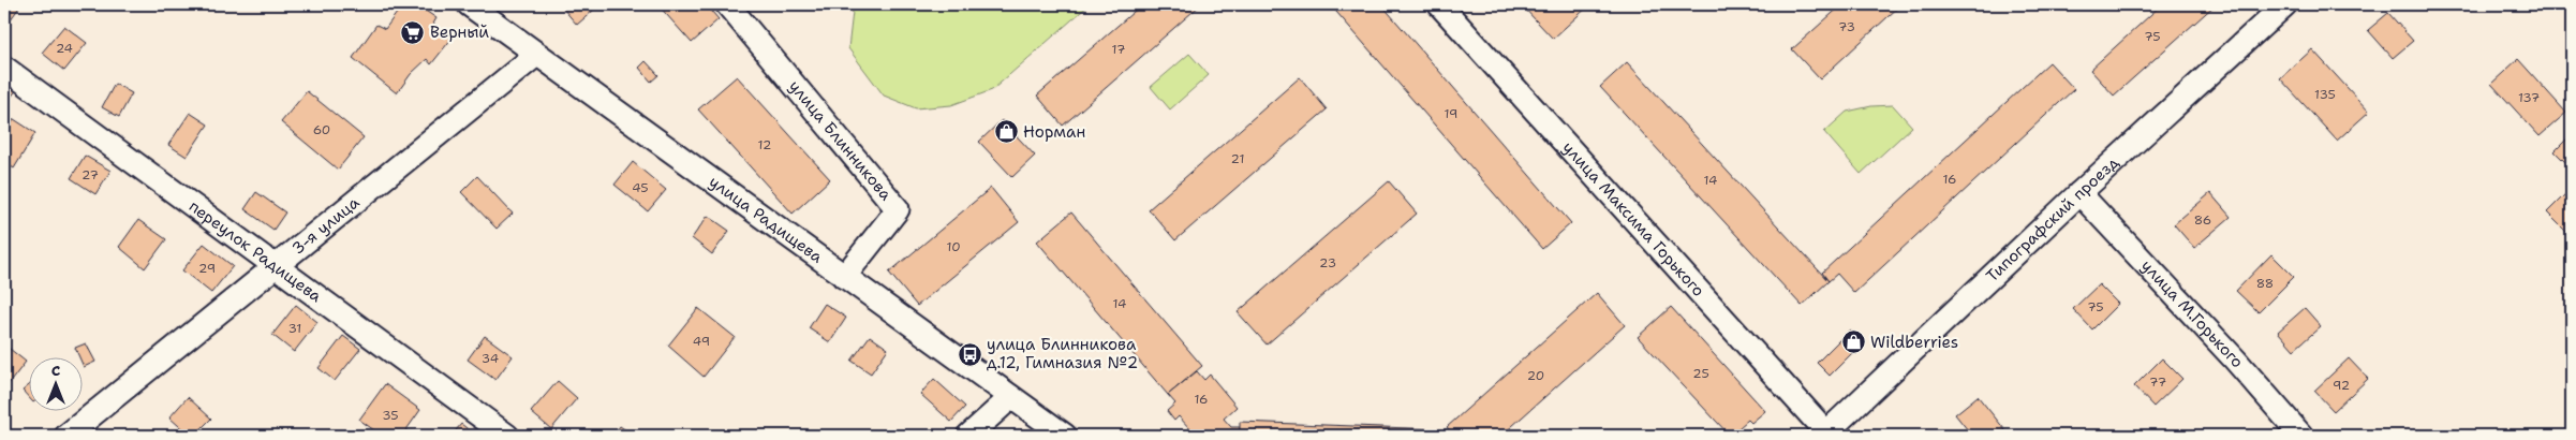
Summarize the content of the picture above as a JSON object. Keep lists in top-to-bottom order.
{
  "streets": {
    "street": [
      "улица Блинникова",
      "улица Максима Горького",
      "Типографский проезд",
      "улица Радищева",
      "3-я улица",
      "переулок Радищева",
      "улица М.Горького"
    ]
  },
  "crossings": [
    ["улица Блинникова", "улица Радищева"],
    ["улица Максима Горького", "Типографский проезд"],
    ["Типографский проезд", "улица М.Горького"],
    ["улица Радищева", "3-я улица"],
    ["3-я улица", "переулок Радищева"]
  ],
  "places": {
    "supermarket": ["Верный"],
    "shop": ["Норман", "Wildberries"],
    "bus stop": ["улица Блинникова д.12, Гимназия №2"]
  },
  "house_numbers": [
    "73",
    "75",
    "24",
    "17",
    "135",
    "137",
    "19",
    "60",
    "12",
    "21",
    "27",
    "16",
    "14",
    "45",
    "86",
    "10",
    "23",
    "29",
    "88",
    "14",
    "75",
    "31",
    "49",
    "34",
    "25",
    "20",
    "77",
    "92",
    "16",
    "35"
  ],
  "north": "top"
}
